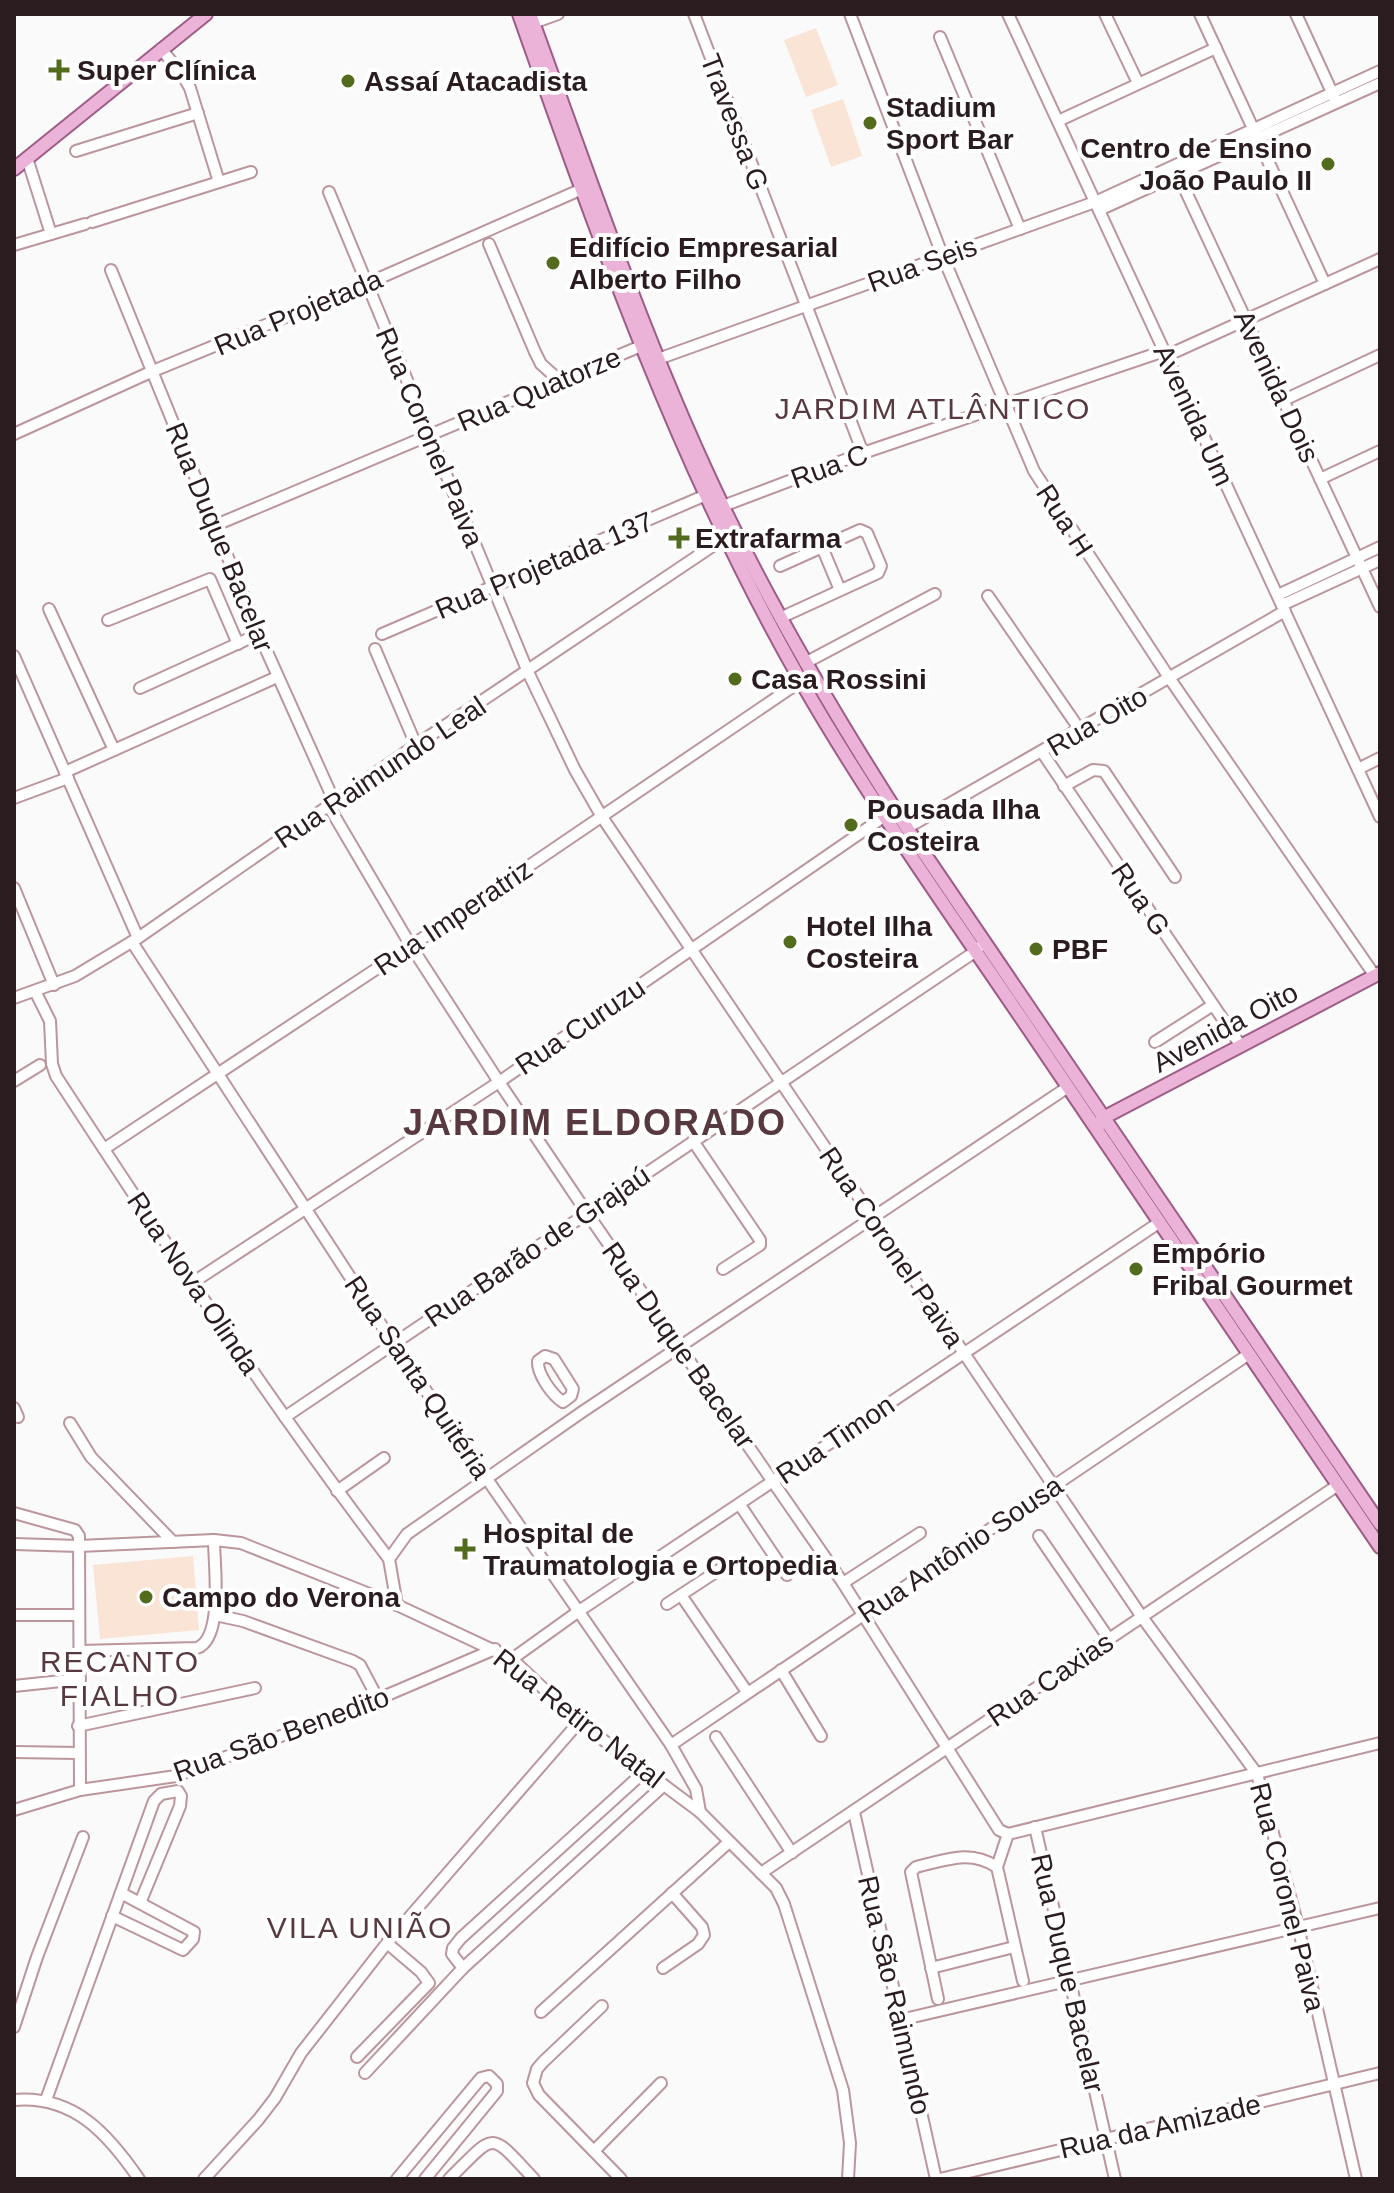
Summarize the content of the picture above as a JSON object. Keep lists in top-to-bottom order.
{
  "streets": {
    "main road": ["Avenida Oito"],
    "street": [
      "Travessa G",
      "Rua Seis",
      "Rua Projetada",
      "Avenida Dois",
      "Rua Quatorze",
      "Avenida Um",
      "Rua Coronel Paiva",
      "Rua C",
      "Rua H",
      "Rua Duque Bacelar",
      "Rua Projetada 137",
      "Rua Oito",
      "Rua Raimundo Leal",
      "Rua G",
      "Rua Imperatriz",
      "Rua Curuzu",
      "Rua Barão de Grajaú",
      "Rua Nova Olinda",
      "Rua Santa Quitéria",
      "Rua Timon",
      "Rua Antônio Sousa",
      "Rua Caxias",
      "Rua Retiro Natal",
      "Rua São Benedito",
      "Rua São Raimundo",
      "Rua da Amizade"
    ]
  },
  "crossings": [
    ["Travessa G", "Rua Seis"],
    ["Travessa G", "Rua C"],
    ["Rua Seis", "Avenida Dois"],
    ["Rua Seis", "Avenida Um"],
    ["Rua Seis", "Rua H"],
    ["Rua Projetada", "Rua Coronel Paiva"],
    ["Rua Projetada", "Rua Duque Bacelar"],
    ["Avenida Dois", "Rua C"],
    ["Avenida Dois", "Rua Oito"],
    ["Rua Quatorze", "Rua Coronel Paiva"],
    ["Rua Quatorze", "Rua Duque Bacelar"],
    ["Avenida Um", "Rua C"],
    ["Avenida Um", "Rua Oito"],
    ["Rua Coronel Paiva", "Rua Projetada 137"],
    ["Rua Coronel Paiva", "Rua Raimundo Leal"],
    ["Rua Coronel Paiva", "Rua Imperatriz"],
    ["Rua Coronel Paiva", "Rua Curuzu"],
    ["Rua Coronel Paiva", "Rua Barão de Grajaú"],
    ["Rua Coronel Paiva", "Rua Timon"],
    ["Rua Coronel Paiva", "Rua Antônio Sousa"],
    ["Rua Coronel Paiva", "Rua Caxias"],
    ["Rua Coronel Paiva", "Rua da Amizade"],
    ["Rua C", "Rua H"],
    ["Rua H", "Rua Oito"],
    ["Rua H", "Avenida Oito"],
    ["Rua Duque Bacelar", "Rua Raimundo Leal"],
    ["Rua Duque Bacelar", "Rua Imperatriz"],
    ["Rua Duque Bacelar", "Rua Curuzu"],
    ["Rua Duque Bacelar", "Rua Barão de Grajaú"],
    ["Rua Duque Bacelar", "Rua Timon"],
    ["Rua Duque Bacelar", "Rua Antônio Sousa"],
    ["Rua Duque Bacelar", "Rua Caxias"],
    ["Rua Duque Bacelar", "Rua da Amizade"],
    ["Rua Oito", "Rua G"],
    ["Rua Raimundo Leal", "Rua Nova Olinda"],
    ["Rua Raimundo Leal", "Rua Santa Quitéria"],
    ["Rua G", "Avenida Oito"],
    ["Rua Imperatriz", "Rua Nova Olinda"],
    ["Rua Imperatriz", "Rua Santa Quitéria"],
    ["Rua Curuzu", "Rua Nova Olinda"],
    ["Rua Curuzu", "Rua Santa Quitéria"],
    ["Rua Barão de Grajaú", "Rua Nova Olinda"],
    ["Rua Barão de Grajaú", "Rua Santa Quitéria"],
    ["Rua Santa Quitéria", "Rua Timon"],
    ["Rua Santa Quitéria", "Rua Antônio Sousa"],
    ["Rua Santa Quitéria", "Rua Retiro Natal"],
    ["Rua Timon", "Rua Retiro Natal"],
    ["Rua Caxias", "Rua Retiro Natal"],
    ["Rua Caxias", "Rua São Raimundo"],
    ["Rua Retiro Natal", "Rua São Benedito"],
    ["Rua São Raimundo", "Rua da Amizade"]
  ],
  "districts": [
    "JARDIM ATLÂNTICO",
    "JARDIM ELDORADO",
    "RECANTO FIALHO",
    "VILA UNIÃO"
  ],
  "places": {
    "health": ["Super Clínica", "Extrafarma", "Hospital de Traumatologia e Ortopedia"],
    "other": [
      "Assaí Atacadista",
      "Stadium Sport Bar",
      "Centro de Ensino João Paulo II",
      "Edifício Empresarial Alberto Filho",
      "Casa Rossini",
      "Pousada Ilha Costeira",
      "Hotel Ilha Costeira",
      "PBF",
      "Empório Fribal Gourmet",
      "Campo do Verona"
    ]
  }
}
